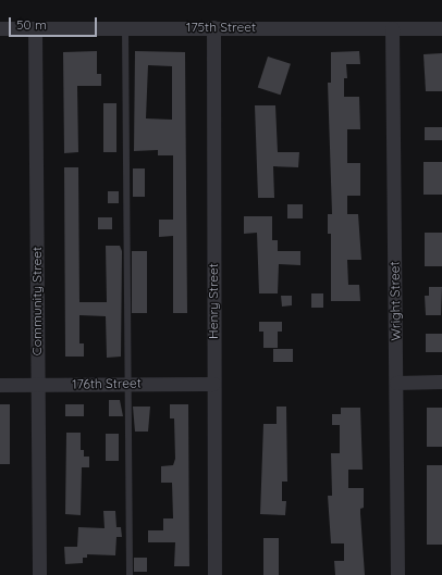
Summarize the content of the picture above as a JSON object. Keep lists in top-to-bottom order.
{
  "streets": {
    "street": [
      "175th Street",
      "Community Street",
      "Henry Street",
      "Wright Street",
      "176th Street"
    ]
  },
  "crossings": [
    ["175th Street", "Community Street"],
    ["175th Street", "Henry Street"],
    ["175th Street", "Wright Street"],
    ["Community Street", "176th Street"],
    ["Henry Street", "176th Street"]
  ],
  "scale_bar": "50 m"
}
